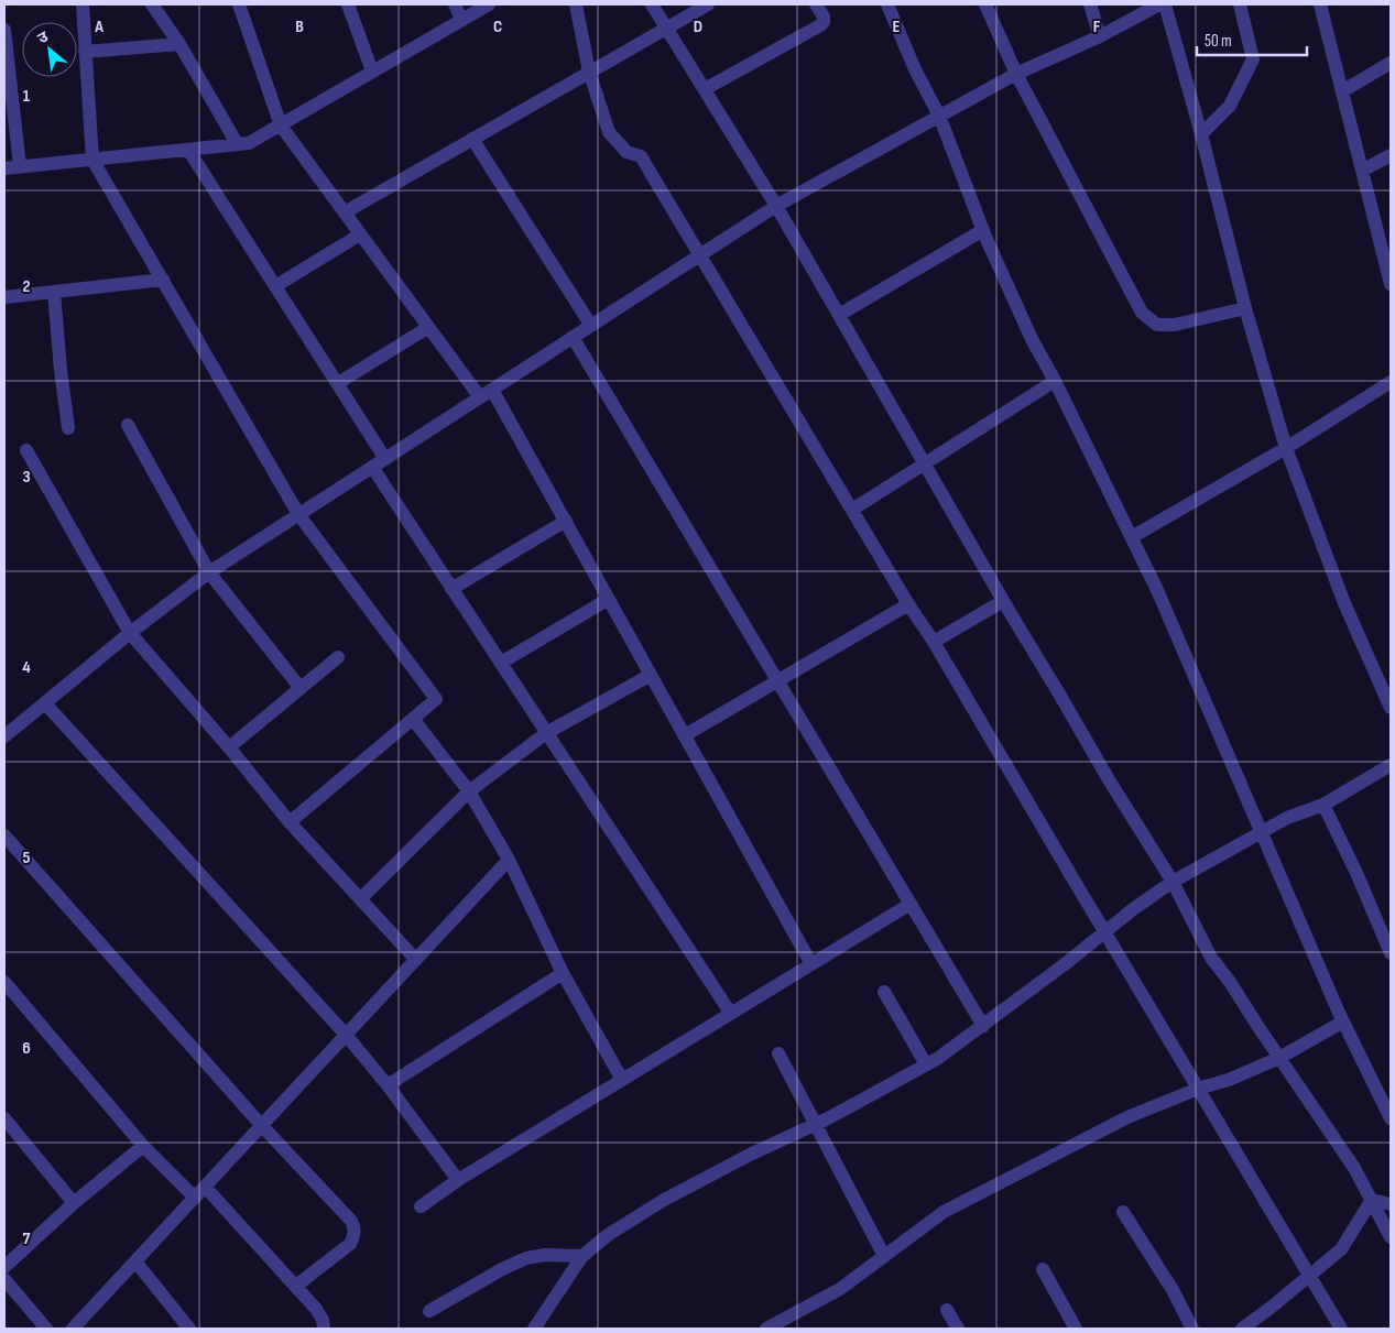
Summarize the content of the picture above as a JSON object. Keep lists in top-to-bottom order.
{
  "scale_bar": "50 m",
  "north": "top left",
  "grid": {
    "columns": [
      "A",
      "B",
      "C",
      "D",
      "E",
      "F"
    ],
    "rows": [
      "1",
      "2",
      "3",
      "4",
      "5",
      "6",
      "7"
    ]
  }
}
